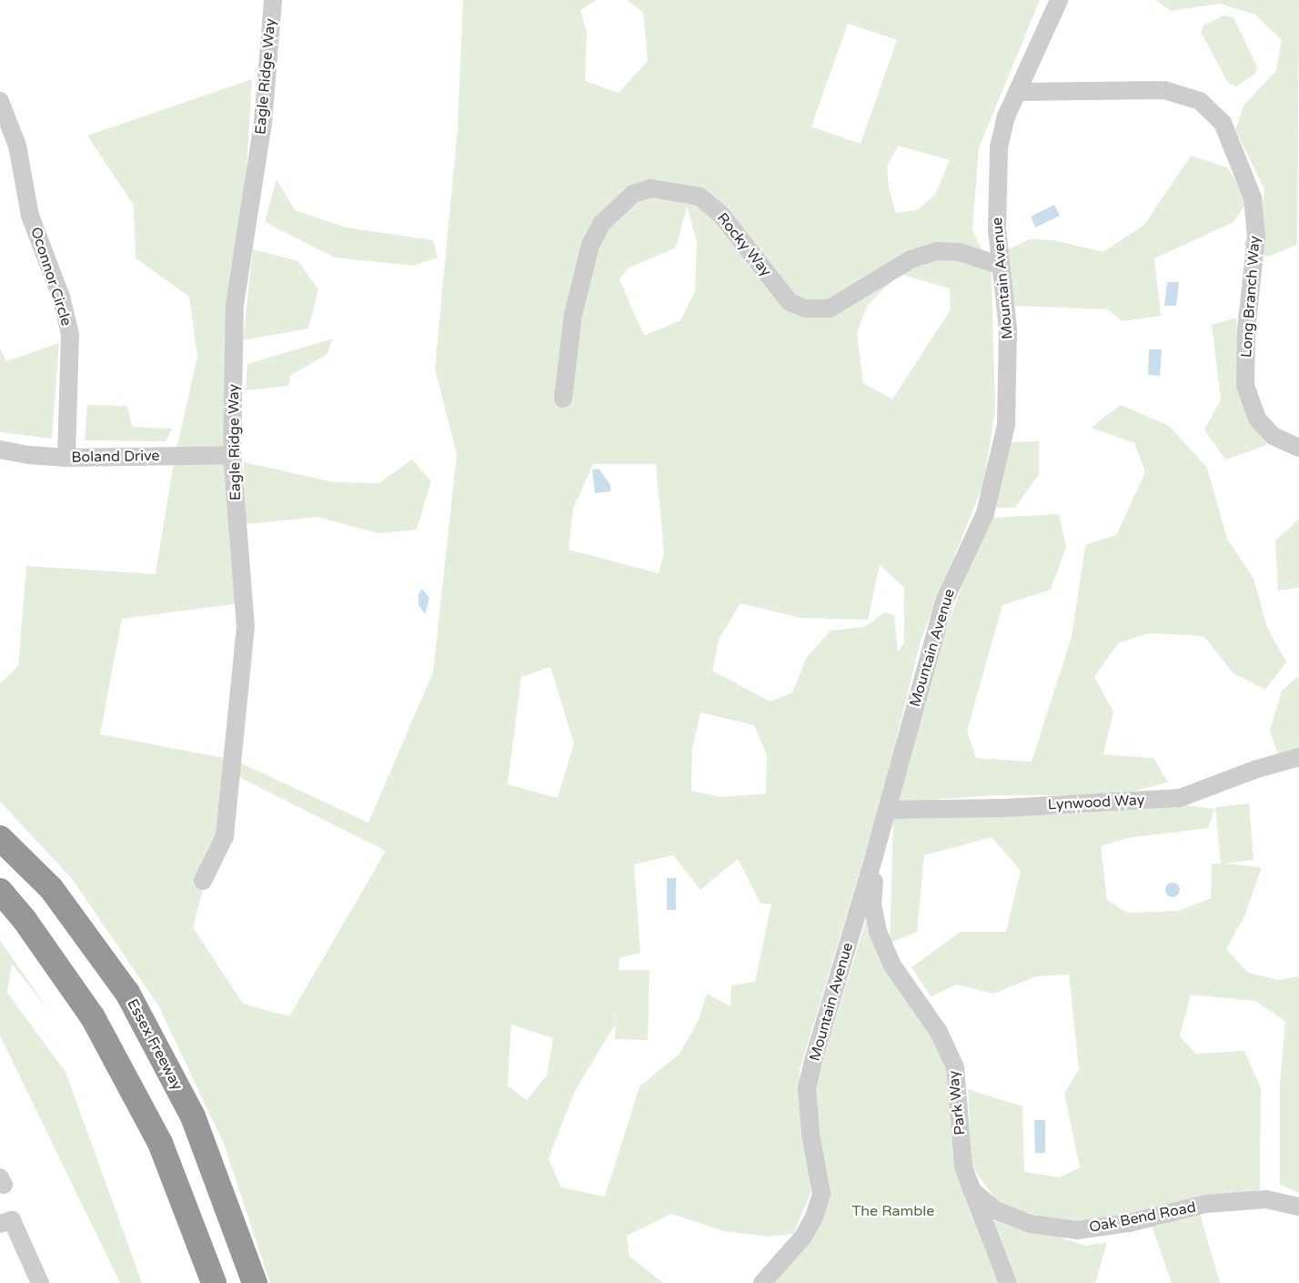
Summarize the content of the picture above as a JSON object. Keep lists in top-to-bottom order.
{
  "streets": {
    "highway": ["Essex Freeway"],
    "street": [
      "Eagle Ridge Way",
      "Rocky Way",
      "Oconnor Circle",
      "Mountain Avenue",
      "Long Branch Way",
      "Boland Drive",
      "Lynwood Way",
      "Park Way",
      "Oak Bend Road"
    ]
  },
  "crossings": [
    ["Eagle Ridge Way", "Boland Drive"],
    ["Rocky Way", "Mountain Avenue"],
    ["Oconnor Circle", "Boland Drive"],
    ["Mountain Avenue", "Long Branch Way"],
    ["Mountain Avenue", "Lynwood Way"],
    ["Mountain Avenue", "Park Way"],
    ["Park Way", "Oak Bend Road"]
  ],
  "parks": ["The Ramble"]
}
